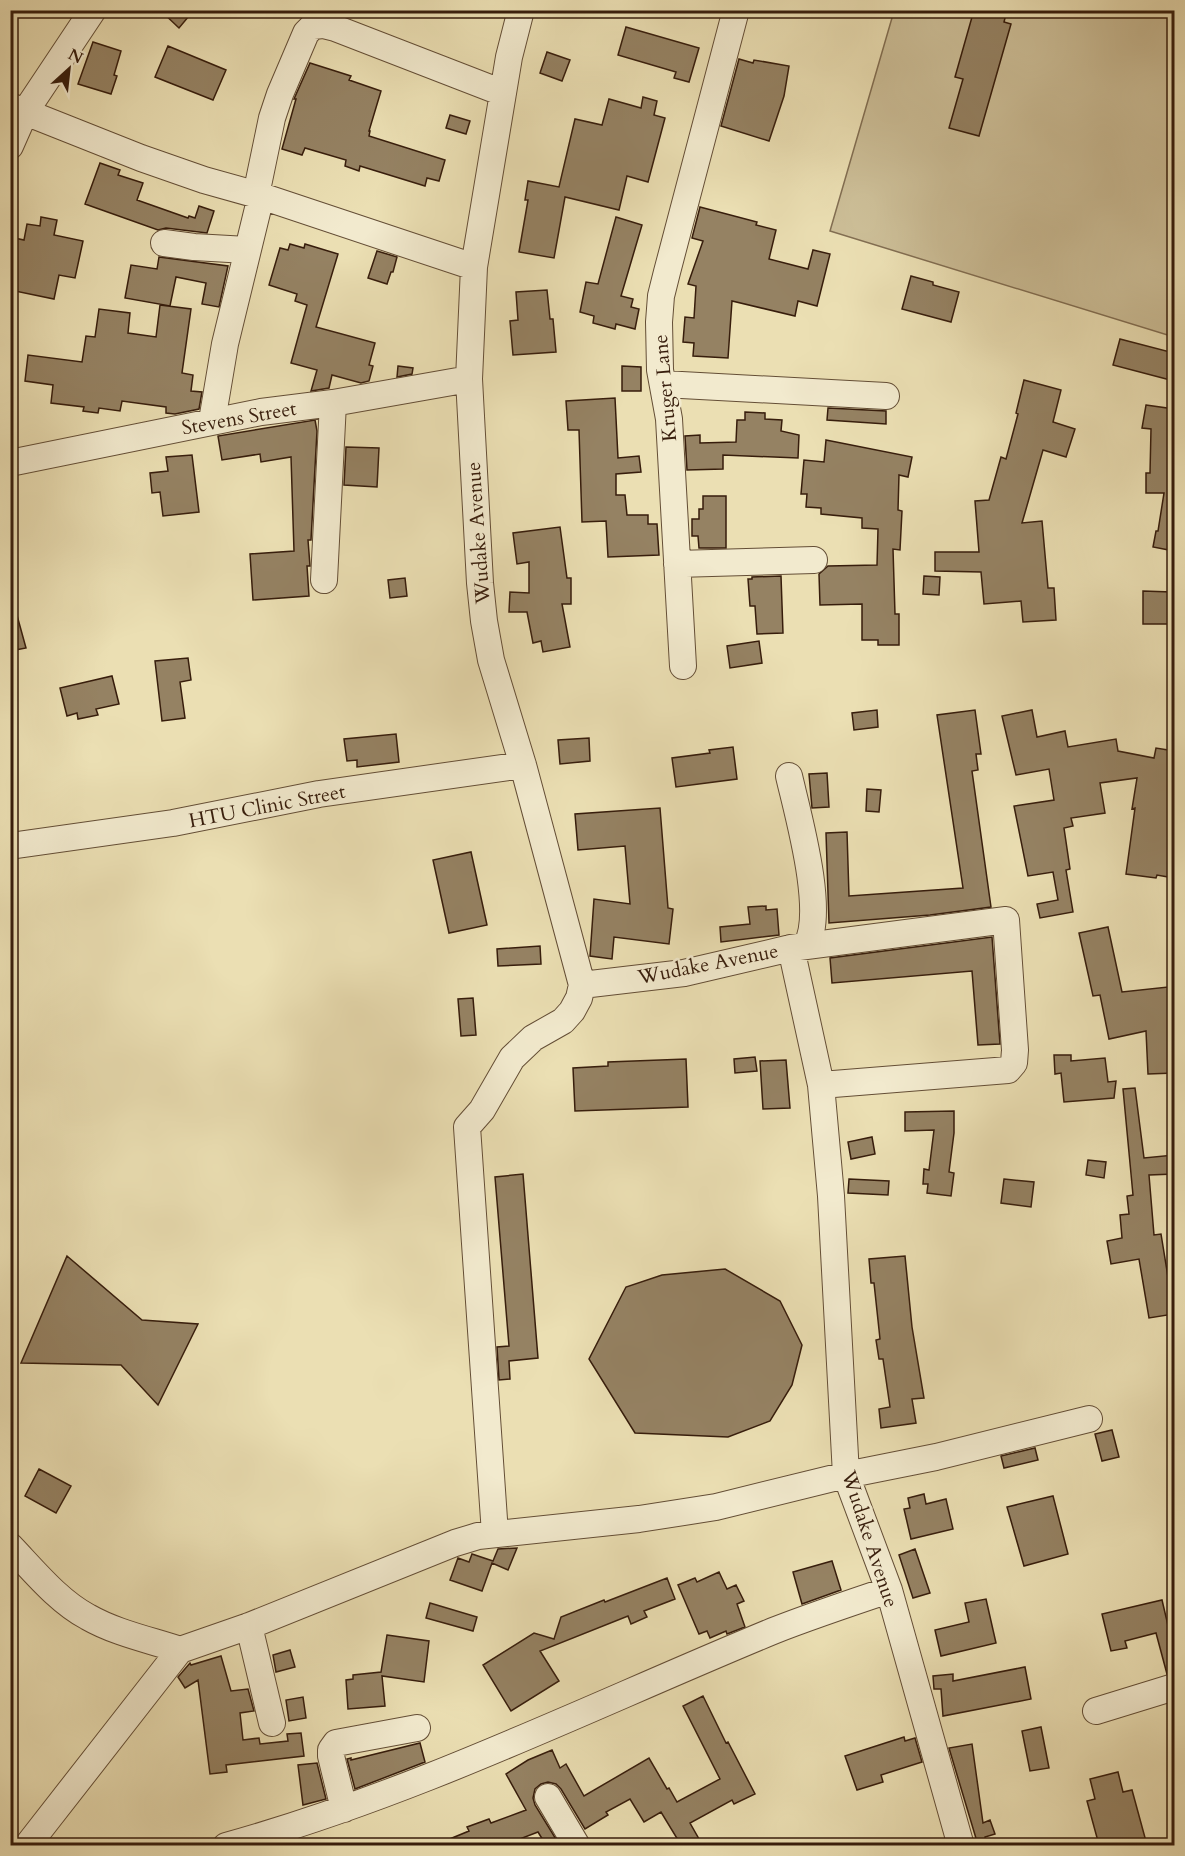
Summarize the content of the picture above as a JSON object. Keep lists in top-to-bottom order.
{
  "streets": {
    "street": [
      "Kruger Lane",
      "Stevens Street",
      "Wudake Avenue",
      "HTU Clinic Street"
    ]
  },
  "crossings": [
    ["Stevens Street", "Wudake Avenue"],
    ["Wudake Avenue", "HTU Clinic Street"]
  ],
  "north": "top right"
}
